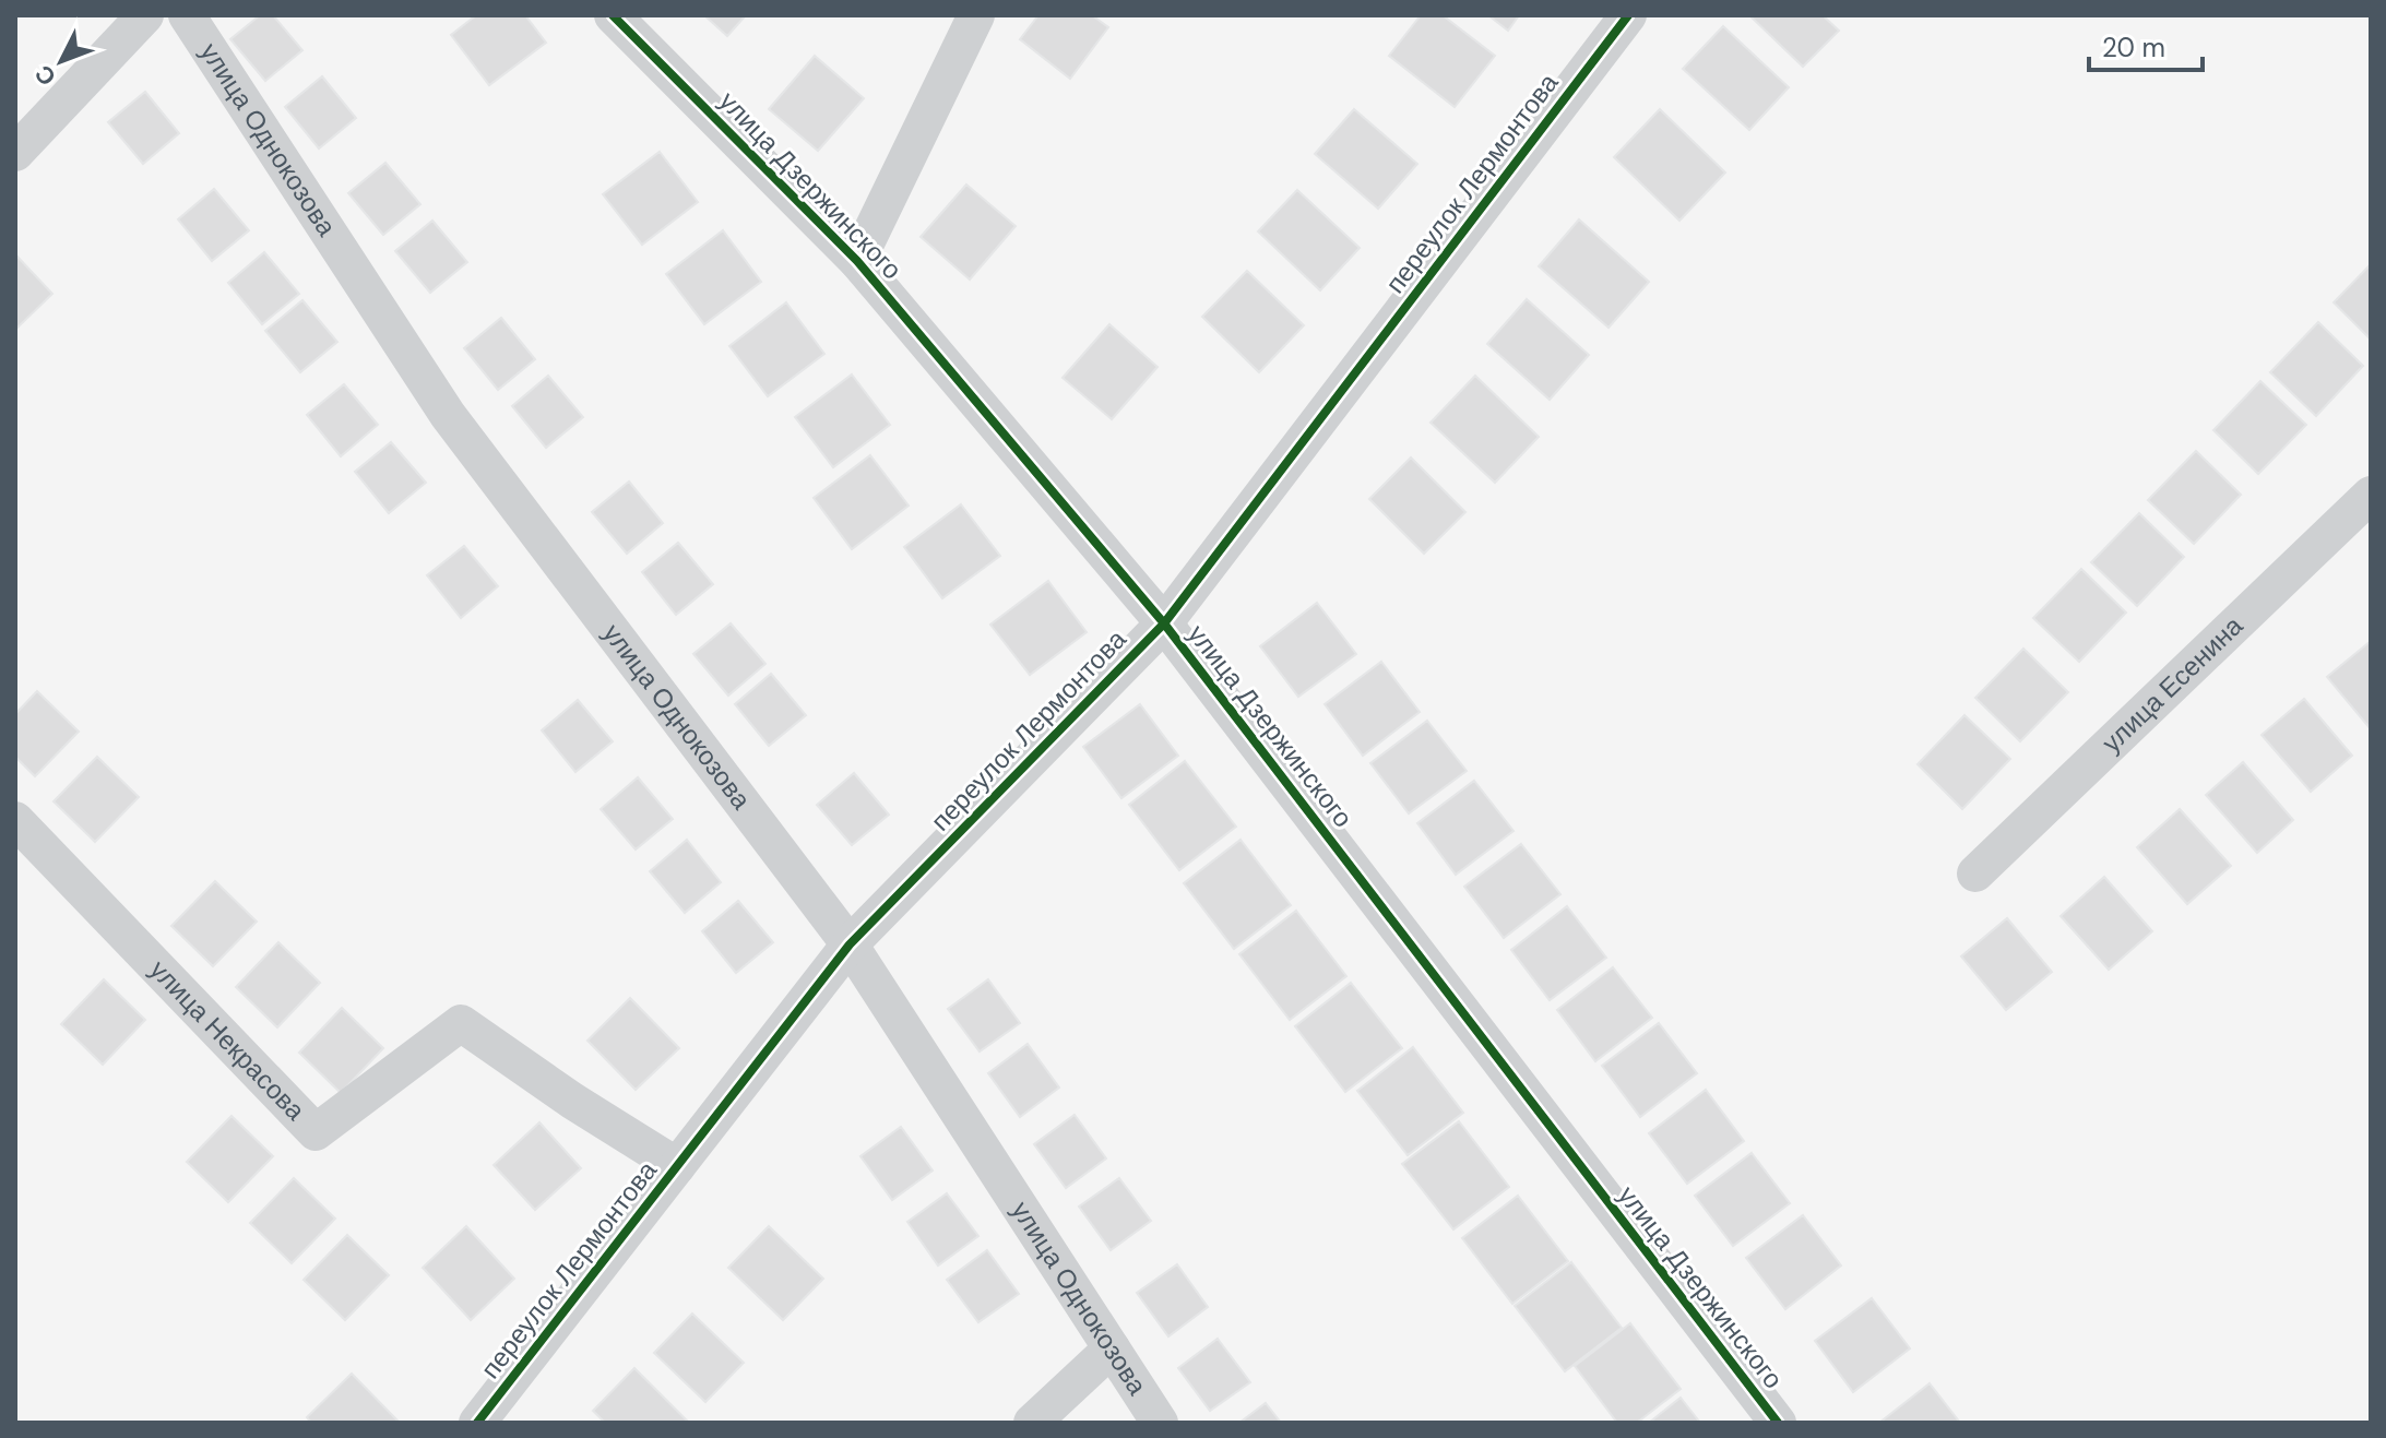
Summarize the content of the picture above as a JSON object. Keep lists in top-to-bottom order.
{
  "streets": {
    "street": [
      "улица Однокозова",
      "переулок Лермонтова",
      "улица Дзержинского",
      "улица Есенина",
      "улица Некрасова"
    ]
  },
  "crossings": [
    ["улица Однокозова", "переулок Лермонтова"],
    ["переулок Лермонтова", "улица Дзержинского"],
    ["переулок Лермонтова", "улица Некрасова"]
  ],
  "scale_bar": "20 m",
  "north": "bottom left"
}
